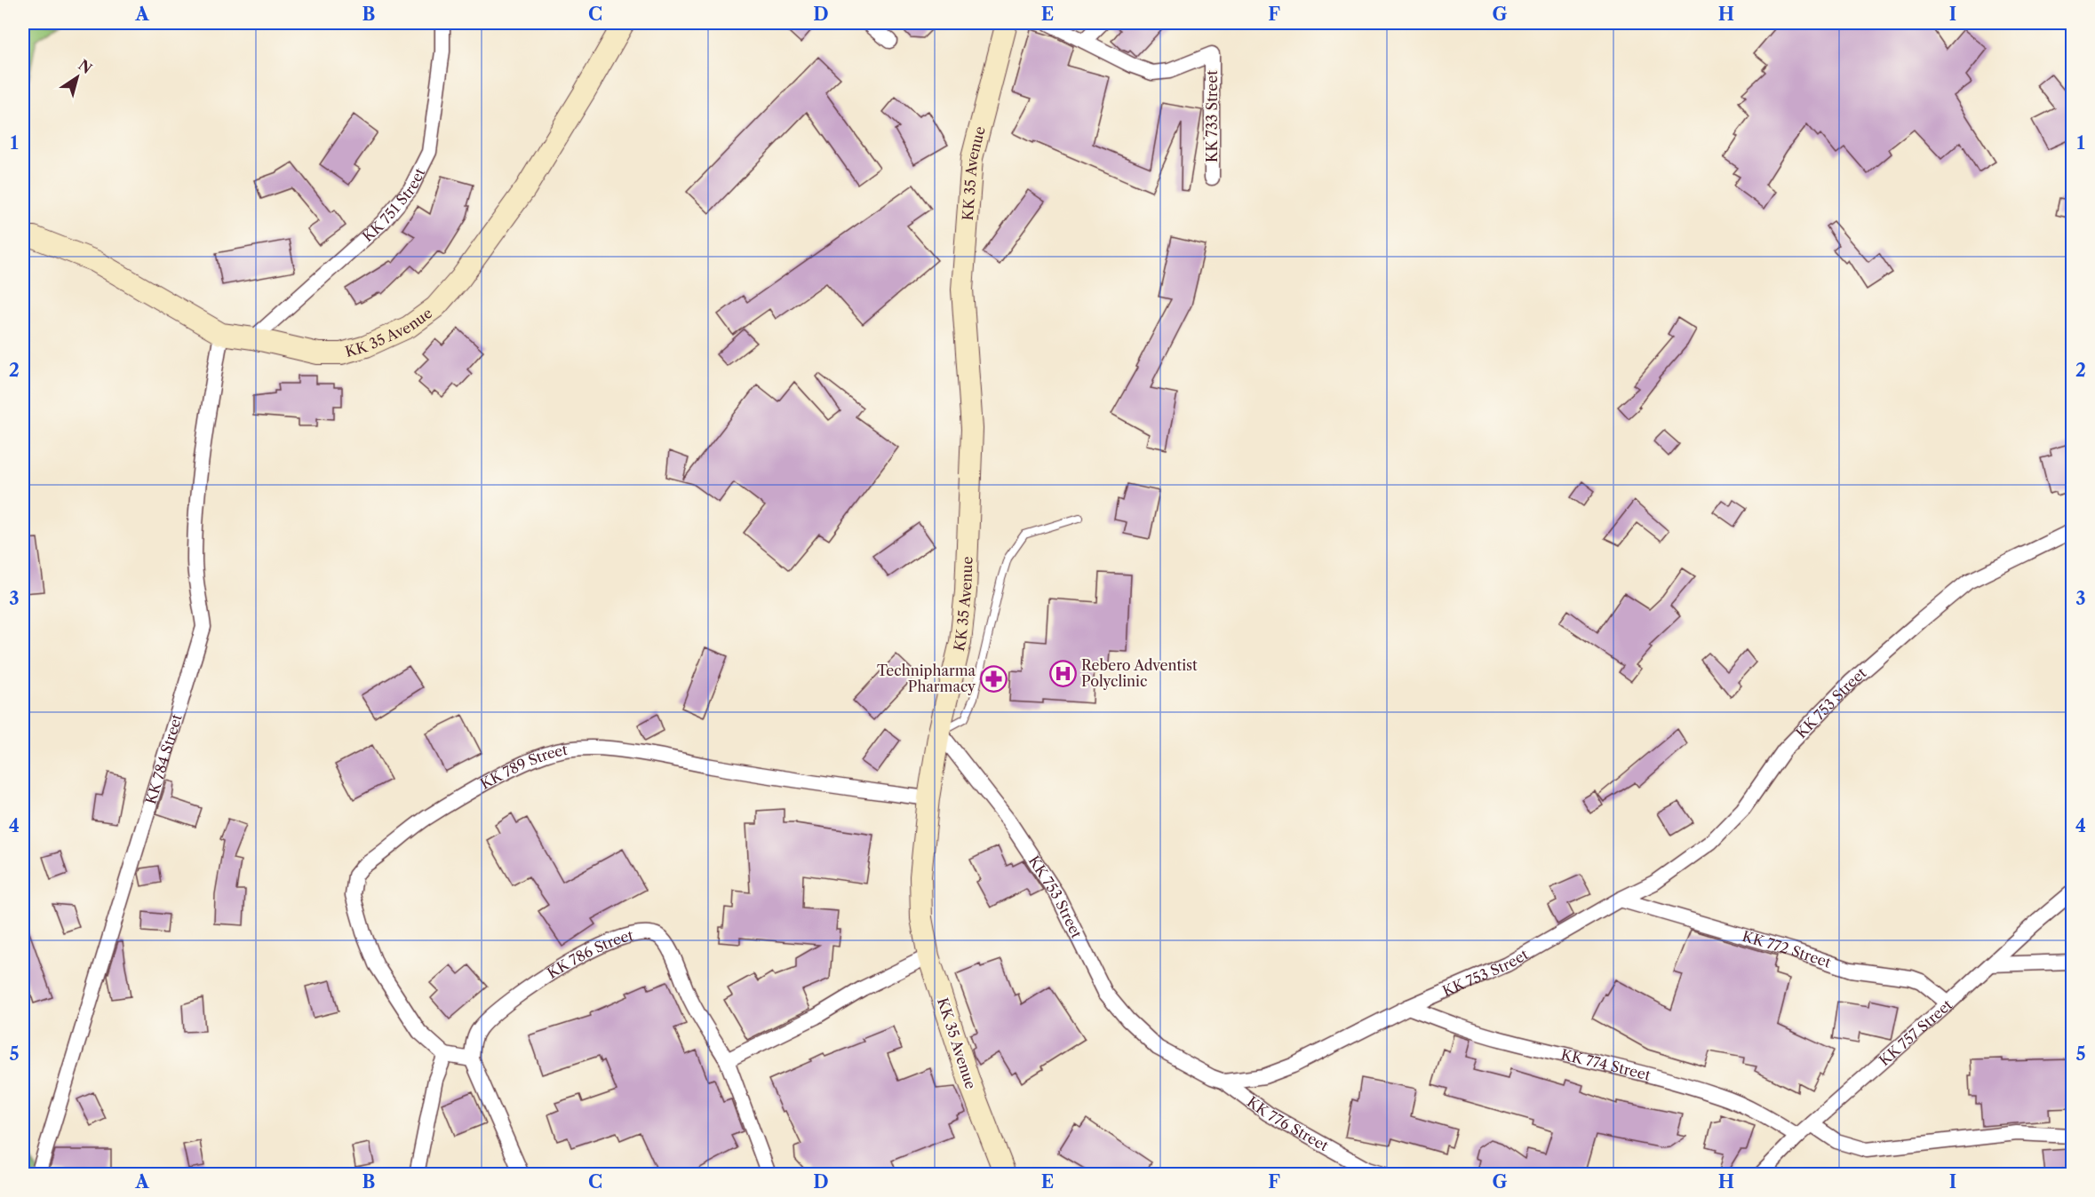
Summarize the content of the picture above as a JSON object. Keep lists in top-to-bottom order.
{
  "streets": {
    "main road": ["KK 35 Avenue"],
    "street": [
      "KK 733 Street",
      "KK 751 Street",
      "KK 753 Street",
      "KK 784 Street",
      "KK 789 Street",
      "KK 772 Street",
      "KK 786 Street",
      "KK 757 Street",
      "KK 774 Street",
      "KK 776 Street"
    ]
  },
  "crossings": [
    ["KK 35 Avenue", "KK 751 Street"],
    ["KK 35 Avenue", "KK 753 Street"],
    ["KK 35 Avenue", "KK 784 Street"],
    ["KK 35 Avenue", "KK 789 Street"],
    ["KK 753 Street", "KK 772 Street"],
    ["KK 753 Street", "KK 774 Street"],
    ["KK 753 Street", "KK 776 Street"],
    ["KK 772 Street", "KK 757 Street"],
    ["KK 757 Street", "KK 774 Street"]
  ],
  "places": {
    "hospital": ["Rebero Adventist Polyclinic"],
    "pharmacy": ["Technipharma Pharmacy"]
  },
  "north": "top right",
  "grid": {
    "columns": [
      "A",
      "B",
      "C",
      "D",
      "E",
      "F",
      "G",
      "H",
      "I"
    ],
    "rows": [
      "1",
      "2",
      "3",
      "4",
      "5"
    ]
  }
}
